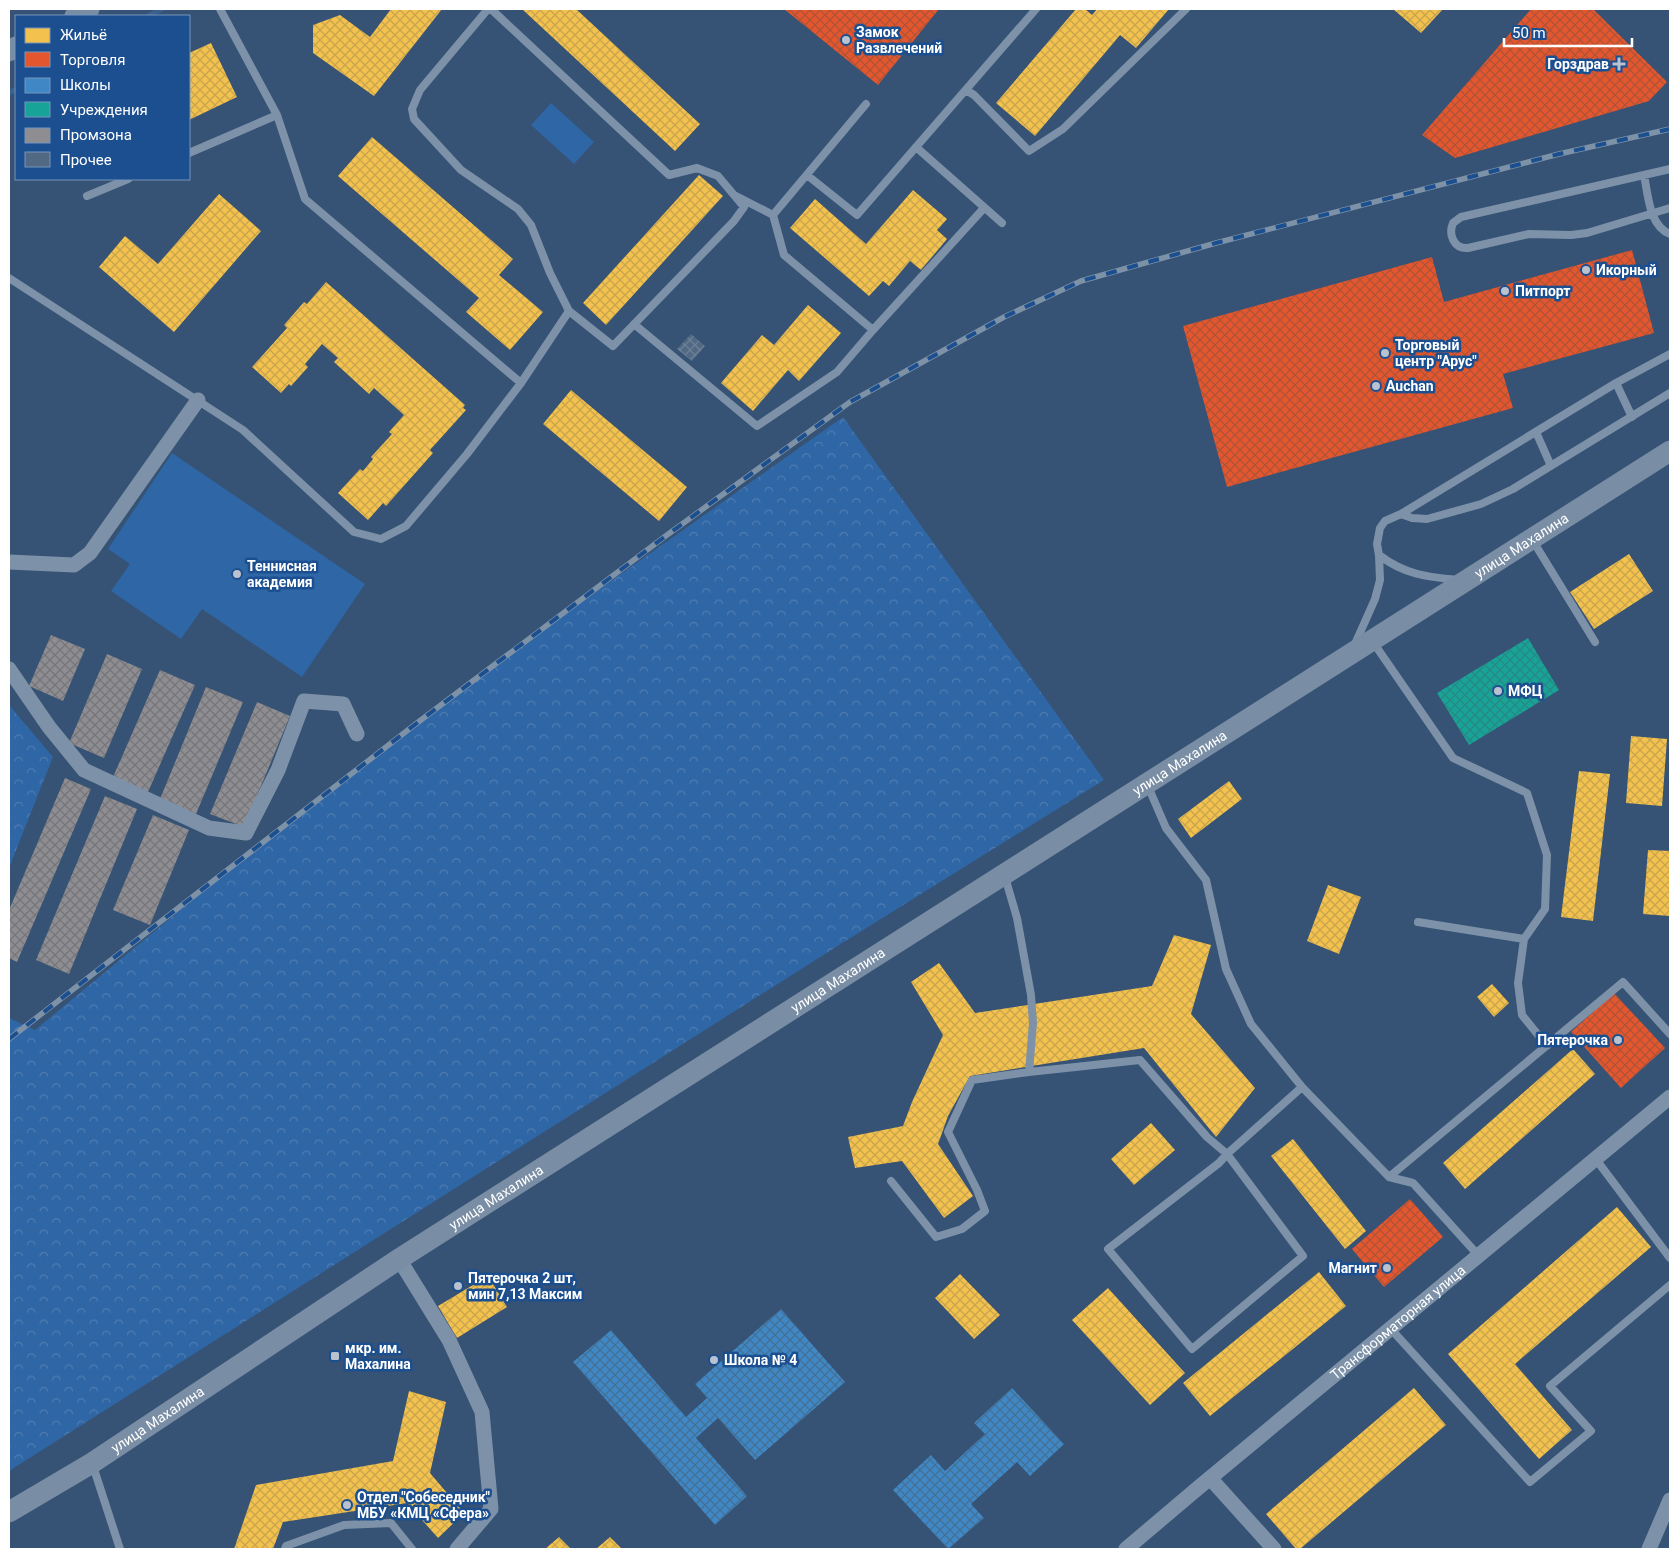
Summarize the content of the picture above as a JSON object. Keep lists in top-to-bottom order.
{
  "streets": {
    "street": ["улица Махалина", "Трансформаторная улица"]
  },
  "places": {
    "other": [
      "Замок Развлечений",
      "Икорный",
      "Питпорт",
      "Торговый центр \"Арус\"",
      "Auchan",
      "Теннисная академия",
      "МФЦ",
      "Пятерочка",
      "Магнит",
      "Пятерочка 2 шт, мин 7,13 Максим",
      "Школа № 4",
      "Отдел \"Собеседник\" МБУ «КМЦ «Сфера»"
    ],
    "health": ["Горздрав"],
    "transit": ["мкр. им. Махалина"]
  },
  "legend": [
    "Жильё",
    "Торговля",
    "Школы",
    "Учреждения",
    "Промзона",
    "Прочее"
  ],
  "scale_bar": "50 m"
}
